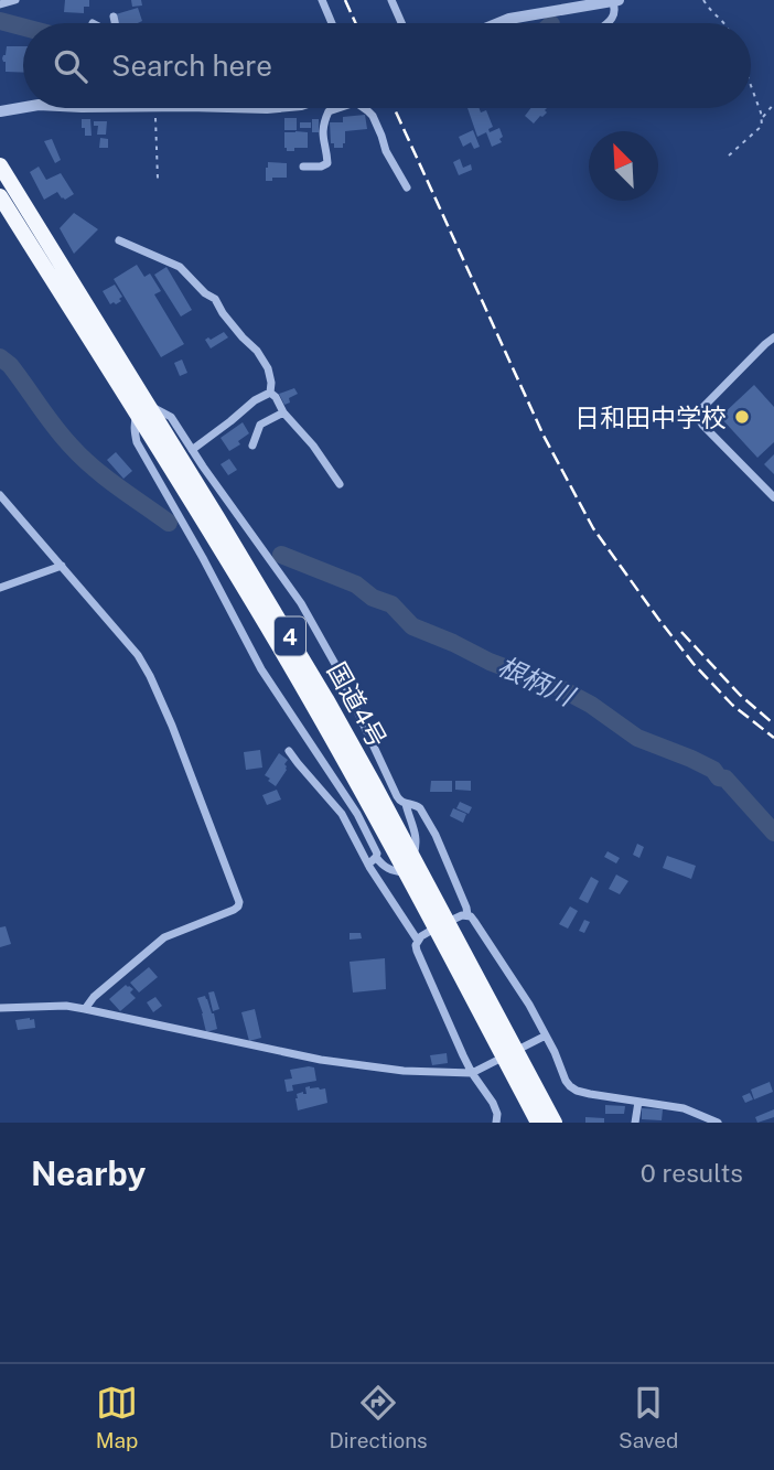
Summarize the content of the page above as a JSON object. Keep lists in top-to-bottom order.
{
  "streets": {
    "highway": ["4", "国道4号"]
  },
  "water": ["根柄川"],
  "places": ["日和田中学校"],
  "north": "top left",
  "page": {
    "search": "Search here",
    "heading": ["Nearby", "0 results"],
    "nav": ["Map", "Directions", "Saved"]
  }
}
